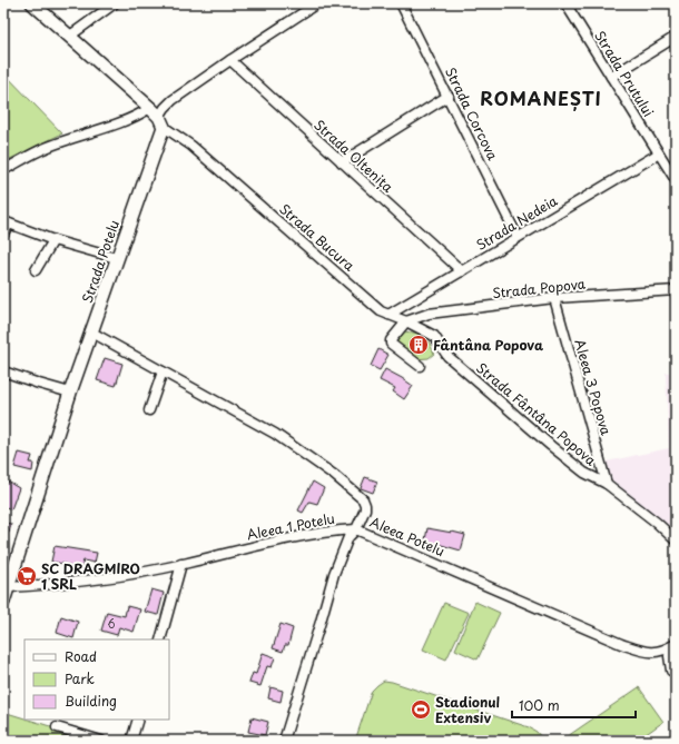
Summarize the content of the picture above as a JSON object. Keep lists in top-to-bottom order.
{
  "streets": {
    "main road": ["Strada Bucura", "Strada Potelu"],
    "street": [
      "Strada Prutului",
      "Strada Corcova",
      "Strada Oltenița",
      "Strada Nedeia",
      "Strada Popova",
      "Aleea 3 Popova",
      "Strada Fântâna Popova",
      "Aleea 1 Potelu",
      "Aleea Potelu"
    ]
  },
  "crossings": [
    ["Strada Prutului", "Strada Nedeia"],
    ["Strada Corcova", "Strada Nedeia"],
    ["Strada Oltenița", "Strada Nedeia"],
    ["Strada Oltenița", "Strada Potelu"],
    ["Strada Nedeia", "Strada Bucura"],
    ["Strada Bucura", "Strada Potelu"],
    ["Strada Bucura", "Strada Popova"],
    ["Strada Bucura", "Strada Fântâna Popova"],
    ["Strada Potelu", "Aleea 1 Potelu"],
    ["Strada Potelu", "Aleea Potelu"],
    ["Strada Popova", "Aleea 3 Popova"],
    ["Strada Popova", "Strada Fântâna Popova"],
    ["Aleea 3 Popova", "Strada Fântâna Popova"],
    ["Aleea 1 Potelu", "Aleea Potelu"]
  ],
  "districts": ["ROMANEȘTI"],
  "places": {
    "building": ["Fântâna Popova"],
    "supermarket": ["SC DRAGMIRO 1 SRL"],
    "sports": ["Stadionul Extensiv"]
  },
  "house_numbers": ["6"],
  "legend": ["Road", "Park", "Building"],
  "scale_bar": "100 m"
}
